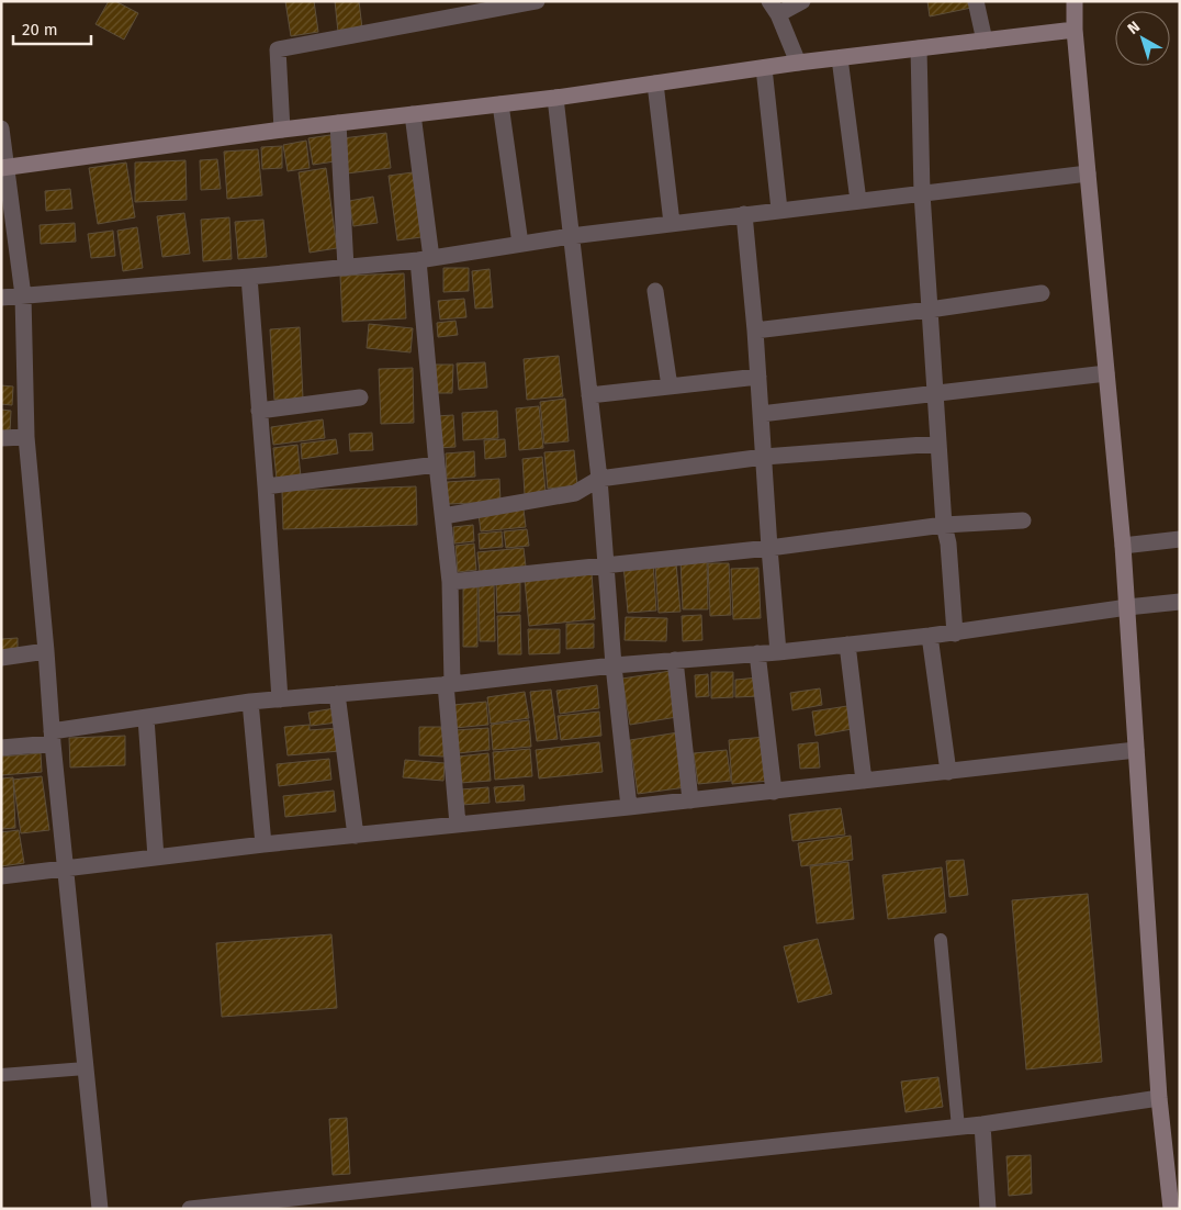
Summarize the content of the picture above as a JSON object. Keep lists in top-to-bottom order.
{
  "scale_bar": "20 m",
  "north": "top left"
}
